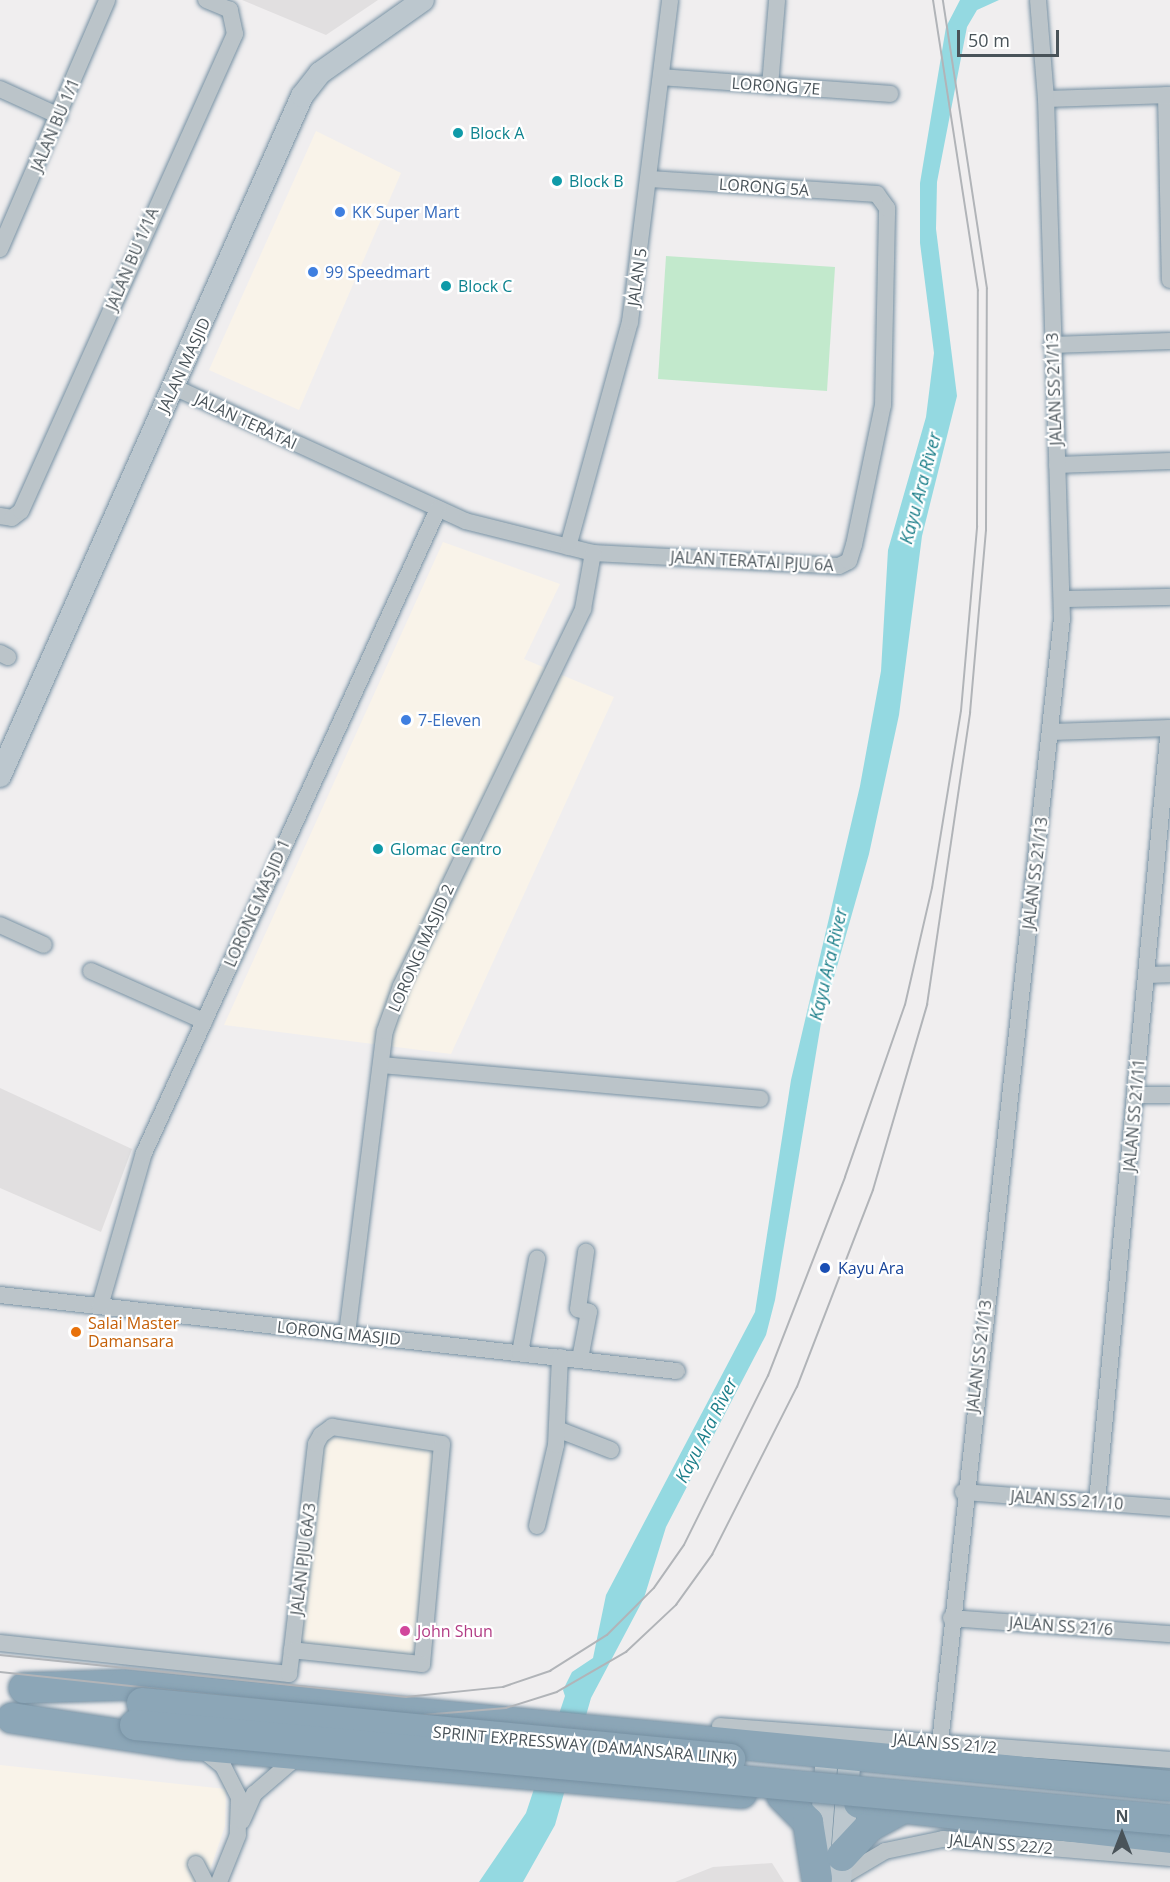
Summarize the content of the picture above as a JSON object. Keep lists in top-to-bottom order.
{
  "streets": {
    "highway": ["SPRINT EXPRESSWAY (DAMANSARA LINK)"],
    "street": [
      "LORONG 7E",
      "JALAN BU 1/1",
      "LORONG 5A",
      "JALAN BU 1/1A",
      "JALAN 5",
      "JALAN MASJID",
      "JALAN SS 21/13",
      "JALAN TERATAI",
      "JALAN TERATAI PJU 6A",
      "LORONG MASJID 1",
      "LORONG MASJID 2",
      "JALAN SS 21/11",
      "LORONG MASJID",
      "JALAN SS 21/10",
      "JALAN PJU 6A/3",
      "JALAN SS 21/6",
      "JALAN SS 21/2",
      "JALAN SS 22/2"
    ]
  },
  "crossings": [
    ["LORONG 7E", "JALAN 5"],
    ["LORONG 5A", "JALAN 5"],
    ["LORONG 5A", "JALAN TERATAI PJU 6A"],
    ["JALAN 5", "JALAN TERATAI PJU 6A"],
    ["JALAN MASJID", "JALAN TERATAI"],
    ["JALAN SS 21/13", "JALAN SS 21/10"],
    ["JALAN SS 21/13", "JALAN SS 21/6"],
    ["JALAN SS 21/13", "JALAN SS 21/2"],
    ["JALAN TERATAI", "JALAN TERATAI PJU 6A"],
    ["JALAN TERATAI", "LORONG MASJID 1"],
    ["JALAN TERATAI PJU 6A", "LORONG MASJID 1"],
    ["JALAN TERATAI PJU 6A", "LORONG MASJID 2"],
    ["LORONG MASJID 1", "LORONG MASJID"],
    ["LORONG MASJID 2", "LORONG MASJID"],
    ["JALAN SS 21/11", "JALAN SS 21/10"]
  ],
  "water": ["Kayu Ara River"],
  "places": [
    "Block A",
    "Block B",
    "KK Super Mart",
    "99 Speedmart",
    "Block C",
    "7-Eleven",
    "Glomac Centro",
    "Kayu Ara",
    "Salai Master Damansara",
    "John Shun"
  ],
  "scale_bar": "50 m",
  "north": "top"
}
